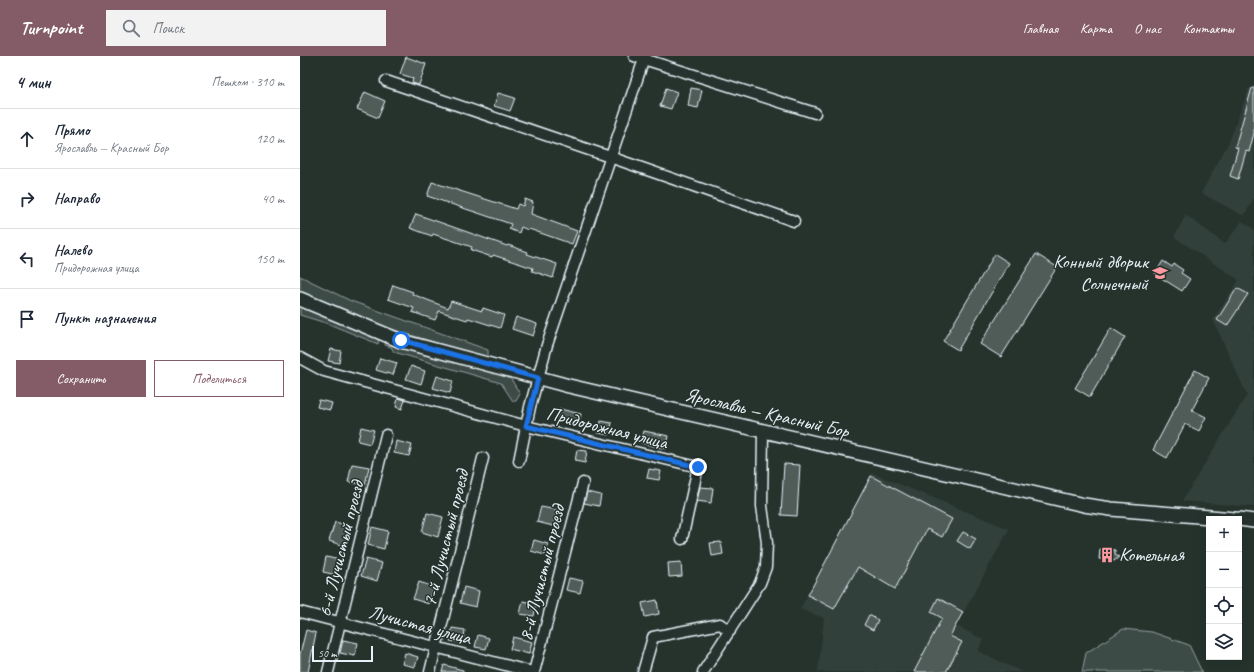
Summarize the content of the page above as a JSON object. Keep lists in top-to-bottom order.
{
  "streets": {
    "street": [
      "Ярославль — Красный Бор",
      "Придорожная улица",
      "7-й Лучистый проезд",
      "6-й Лучистый проезд",
      "8-й Лучистый проезд",
      "Лучистая улица"
    ]
  },
  "crossings": [
    ["7-й Лучистый проезд", "Лучистая улица"],
    ["6-й Лучистый проезд", "Лучистая улица"],
    ["8-й Лучистый проезд", "Лучистая улица"]
  ],
  "places": {
    "school or university": ["Конный дворик Солнечный"],
    "building": ["Котельная"]
  },
  "scale_bar": "50 m",
  "page": {
    "header": "Turnpoint",
    "search": "Поиск",
    "nav": [
      "Главная",
      "Карта",
      "О нас",
      "Контакты"
    ],
    "heading": ["4 мин", "Пешком · 310 m"],
    "list": [
      ["Прямо", "Ярославль — Красный Бор", "120 m"],
      ["Направо", "40 m"],
      ["Налево", "Придорожная улица", "150 m"],
      "Пункт назначения"
    ],
    "buttons": ["Сохранить", "Поделиться"],
    "map_buttons": ["+", "−"],
    "scale": "50 m"
  }
}
